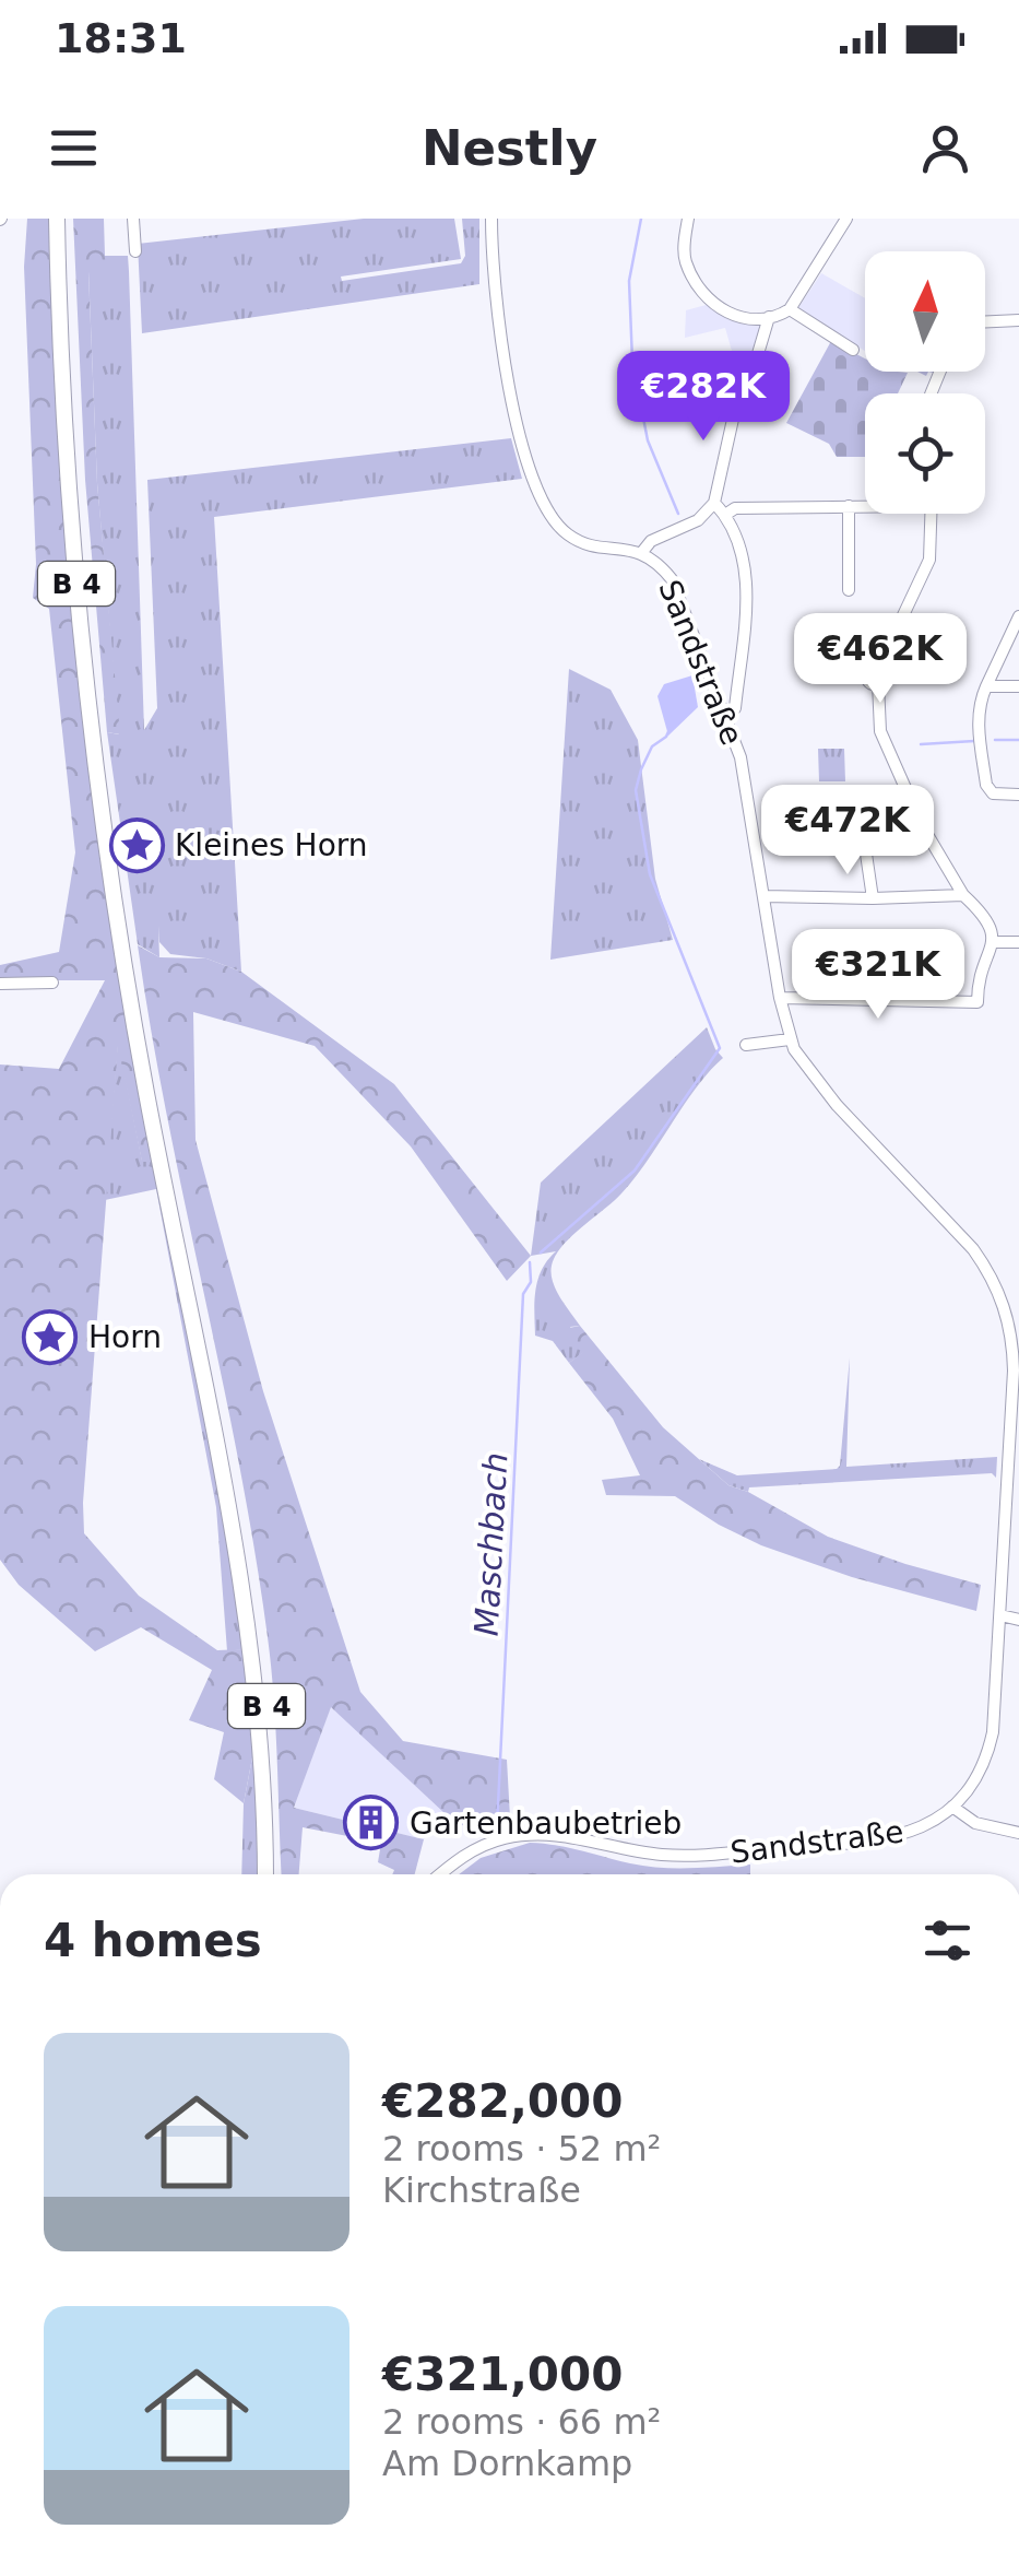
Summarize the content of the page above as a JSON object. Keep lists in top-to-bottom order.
{
  "streets": {
    "highway": ["B 4"],
    "street": ["Sandstraße"]
  },
  "water": ["Maschbach"],
  "places": {
    "place": ["Kleines Horn", "Horn"],
    "building": ["Gartenbaubetrieb"]
  },
  "north": "top",
  "page": {
    "status": "18:31",
    "header": "Nestly",
    "price": [
      "€282K",
      "€462K",
      "€472K",
      "€321K"
    ],
    "heading": "4 homes",
    "list": [
      {
        "name": "€282,000",
        "note": "2 rooms · 52 m² · Kirchstraße"
      },
      {
        "name": "€321,000",
        "note": "2 rooms · 66 m² · Am Dornkamp"
      }
    ]
  }
}
